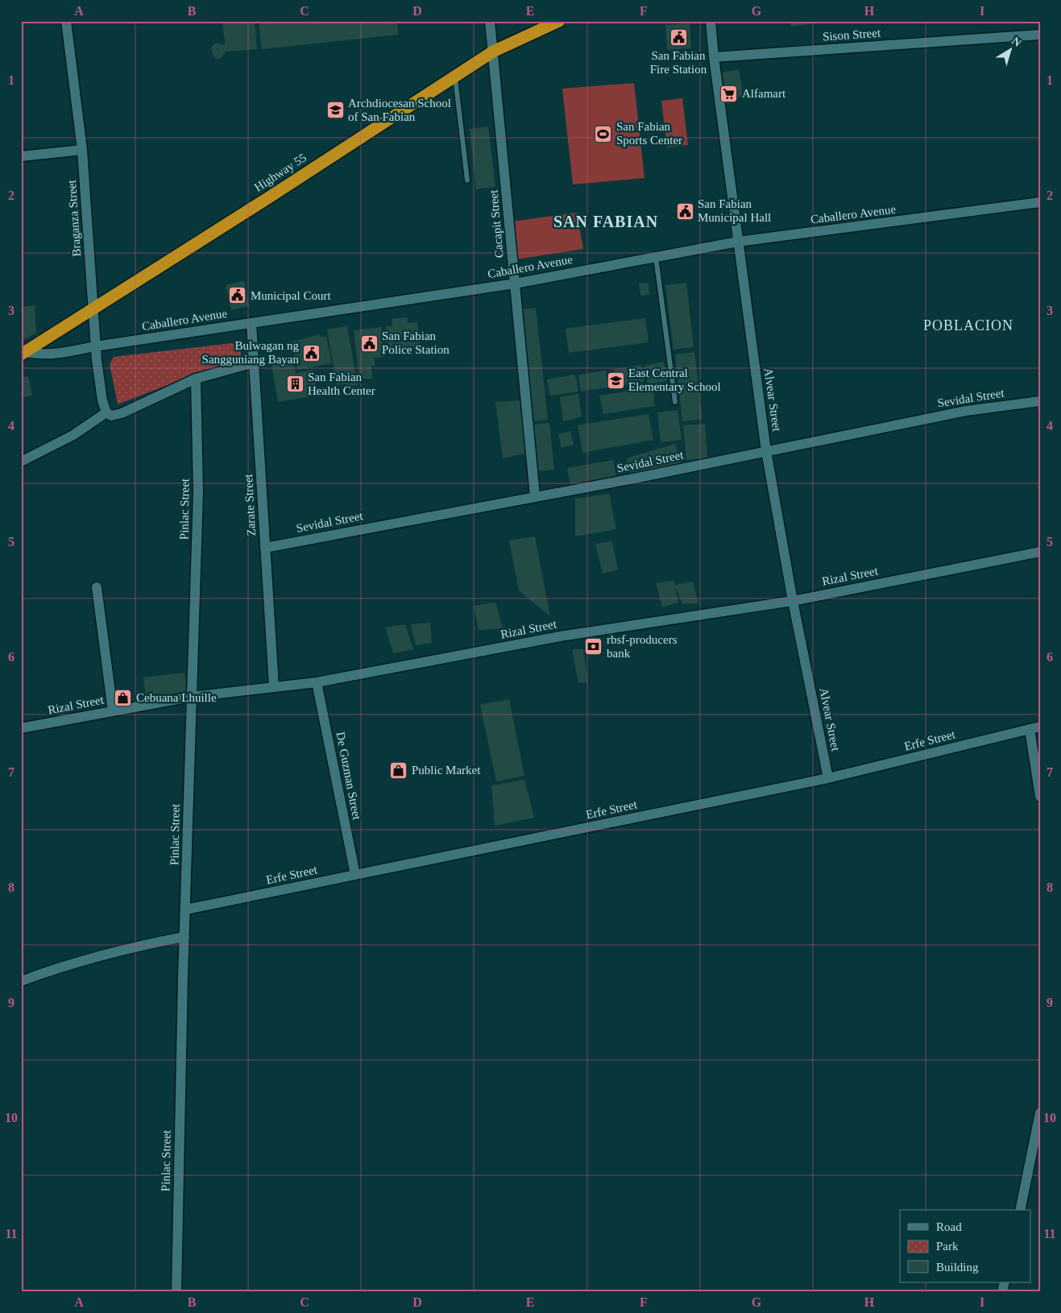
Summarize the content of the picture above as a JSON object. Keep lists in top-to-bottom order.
{
  "streets": {
    "highway": ["Highway 55"],
    "street": [
      "Sison Street",
      "Caballero Avenue",
      "Braganza Street",
      "Cacapit Street",
      "Sevidal Street",
      "Alvear Street",
      "Zarate Street",
      "Pinlac Street",
      "Rizal Street",
      "Erfe Street",
      "De Guzman Street"
    ]
  },
  "crossings": [
    ["Sison Street", "Alvear Street"],
    ["Highway 55", "Caballero Avenue"],
    ["Highway 55", "Braganza Street"],
    ["Highway 55", "Cacapit Street"],
    ["Caballero Avenue", "Braganza Street"],
    ["Caballero Avenue", "Cacapit Street"],
    ["Caballero Avenue", "Alvear Street"],
    ["Caballero Avenue", "Zarate Street"],
    ["Cacapit Street", "Sevidal Street"],
    ["Sevidal Street", "Alvear Street"],
    ["Sevidal Street", "Zarate Street"],
    ["Alvear Street", "Rizal Street"],
    ["Alvear Street", "Erfe Street"],
    ["Zarate Street", "Rizal Street"],
    ["Pinlac Street", "Rizal Street"],
    ["Pinlac Street", "Erfe Street"],
    ["Rizal Street", "De Guzman Street"],
    ["Erfe Street", "De Guzman Street"]
  ],
  "districts": ["SAN FABIAN", "POBLACION"],
  "places": {
    "public building": [
      "San Fabian Fire Station",
      "San Fabian Municipal Hall",
      "Municipal Court",
      "San Fabian Police Station",
      "Bulwagan ng Sangguniang Bayan"
    ],
    "supermarket": ["Alfamart"],
    "school or university": ["Archdiocesan School of San Fabian", "East Central Elementary School"],
    "sports": ["San Fabian Sports Center"],
    "building": ["San Fabian Health Center"],
    "bank": ["rbsf-producers bank"],
    "shop": ["Cebuana Lhuille", "Public Market"]
  },
  "legend": ["Road", "Park", "Building"],
  "north": "top right",
  "grid": {
    "columns": [
      "A",
      "B",
      "C",
      "D",
      "E",
      "F",
      "G",
      "H",
      "I"
    ],
    "rows": [
      "1",
      "2",
      "3",
      "4",
      "5",
      "6",
      "7",
      "8",
      "9",
      "10",
      "11"
    ]
  }
}
